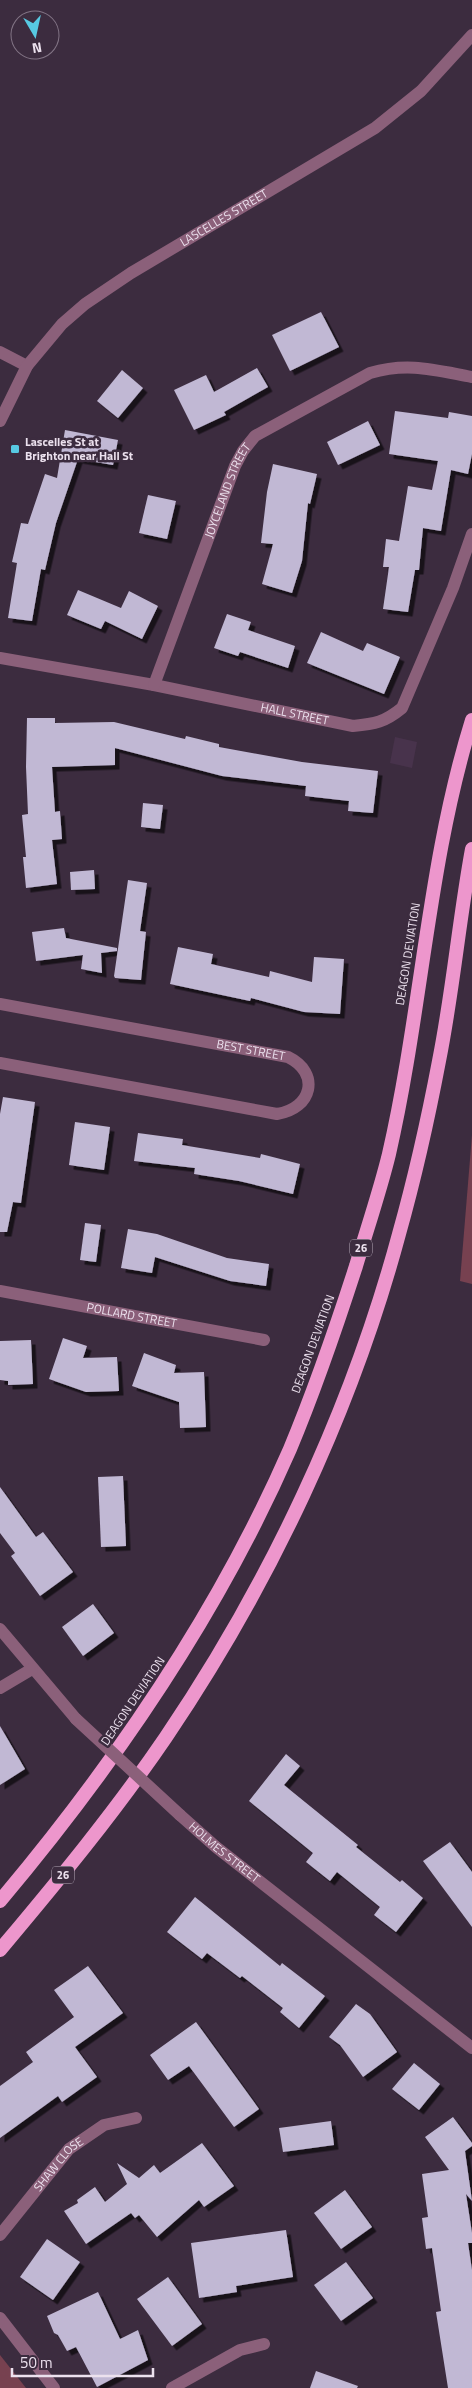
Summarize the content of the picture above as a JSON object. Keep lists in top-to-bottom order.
{
  "streets": {
    "highway": ["DEAGON DEVIATION", "26"],
    "street": [
      "LASCELLES STREET",
      "JOYCELAND STREET",
      "HALL STREET",
      "BEST STREET",
      "POLLARD STREET",
      "HOLMES STREET",
      "SHAW CLOSE"
    ]
  },
  "crossings": [
    ["JOYCELAND STREET", "HALL STREET"]
  ],
  "places": {
    "transit": ["Lascelles St at Brighton near Hall St"]
  },
  "scale_bar": "50 m",
  "north": "bottom"
}
